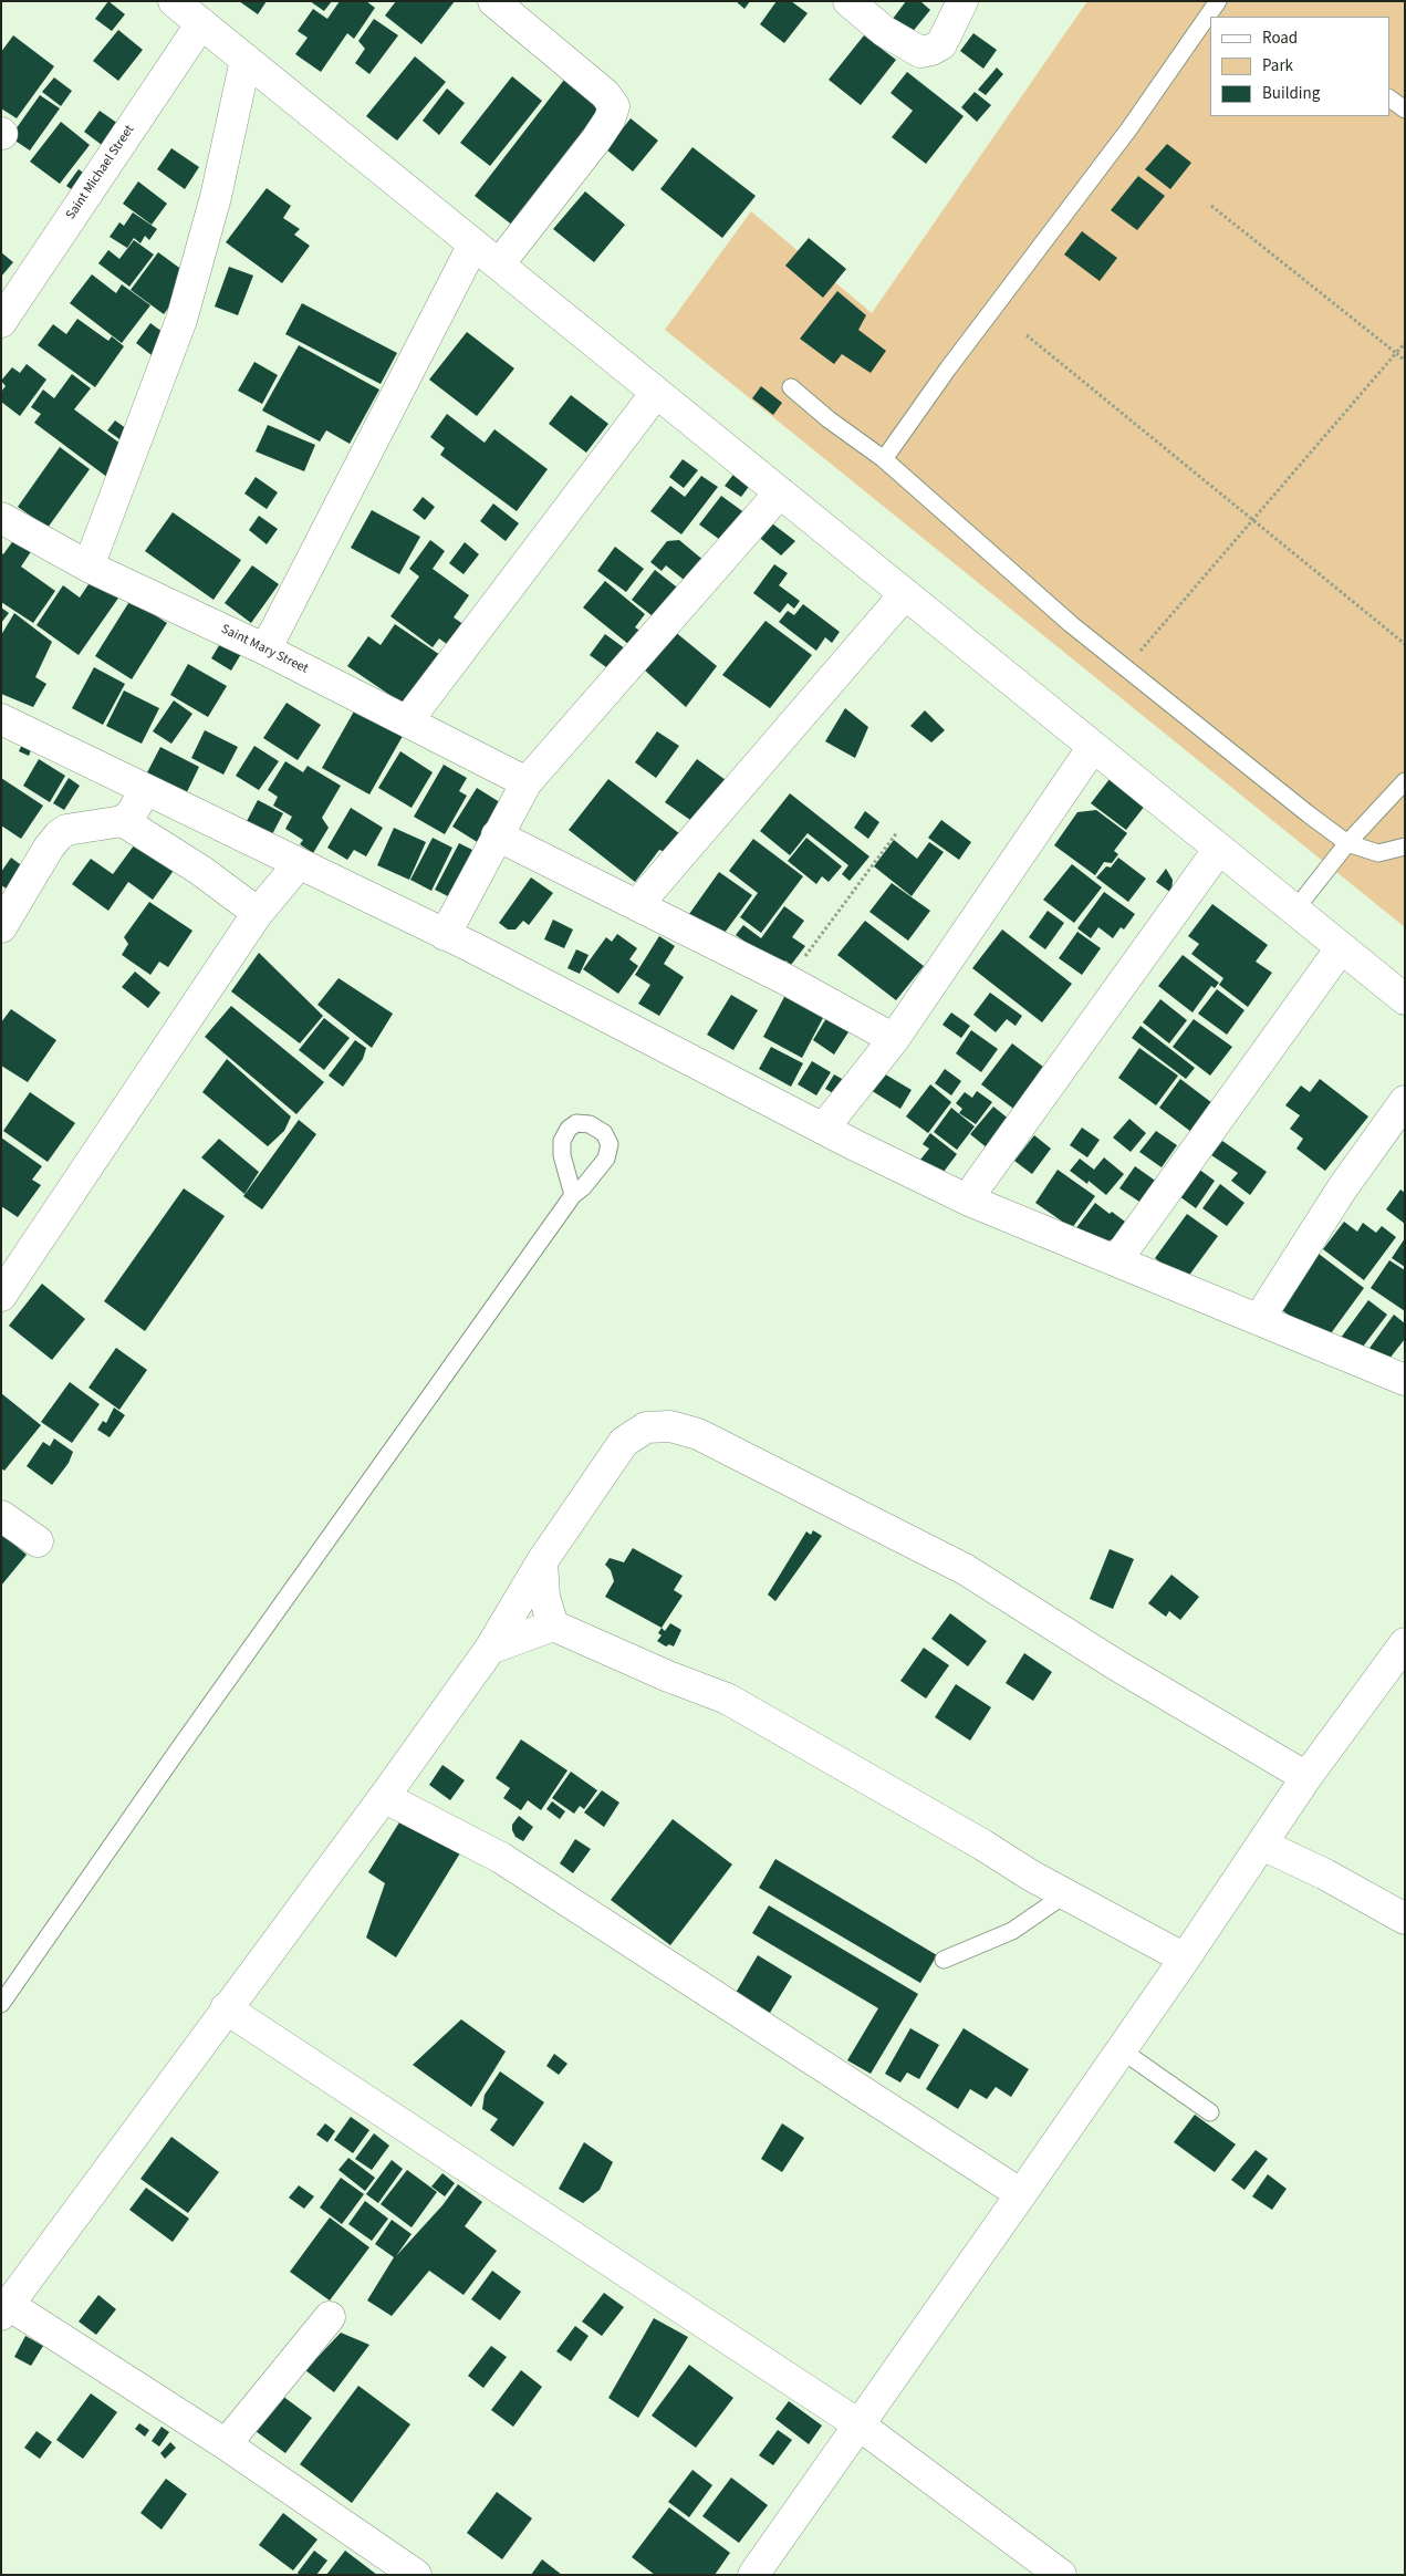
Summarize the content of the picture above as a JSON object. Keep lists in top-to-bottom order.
{
  "streets": {
    "street": ["Saint Michael Street", "Saint Mary Street"]
  },
  "legend": ["Road", "Park", "Building"]
}
